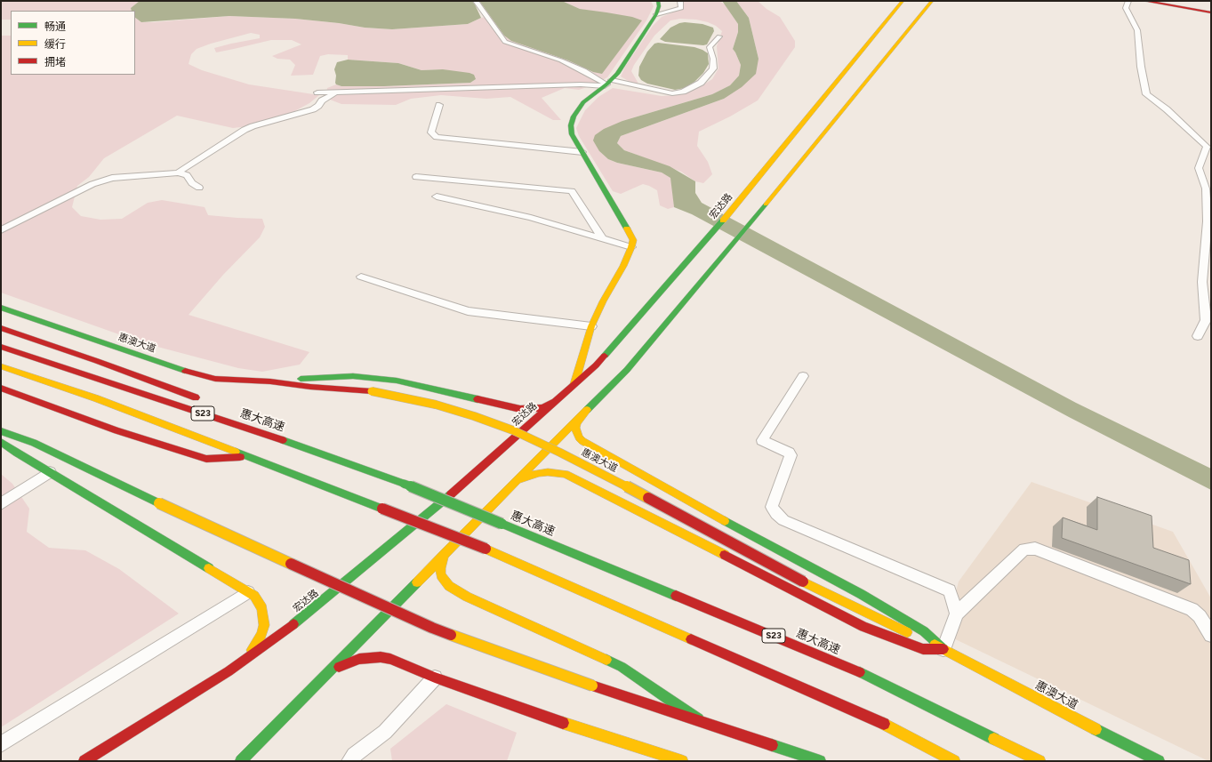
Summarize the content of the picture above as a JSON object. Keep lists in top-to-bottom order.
{
  "streets": {
    "main road": [
      "宏达路",
      "惠澳大道",
      "S23",
      "惠大高速"
    ]
  },
  "legend": ["畅通", "缓行", "拥堵"]
}
